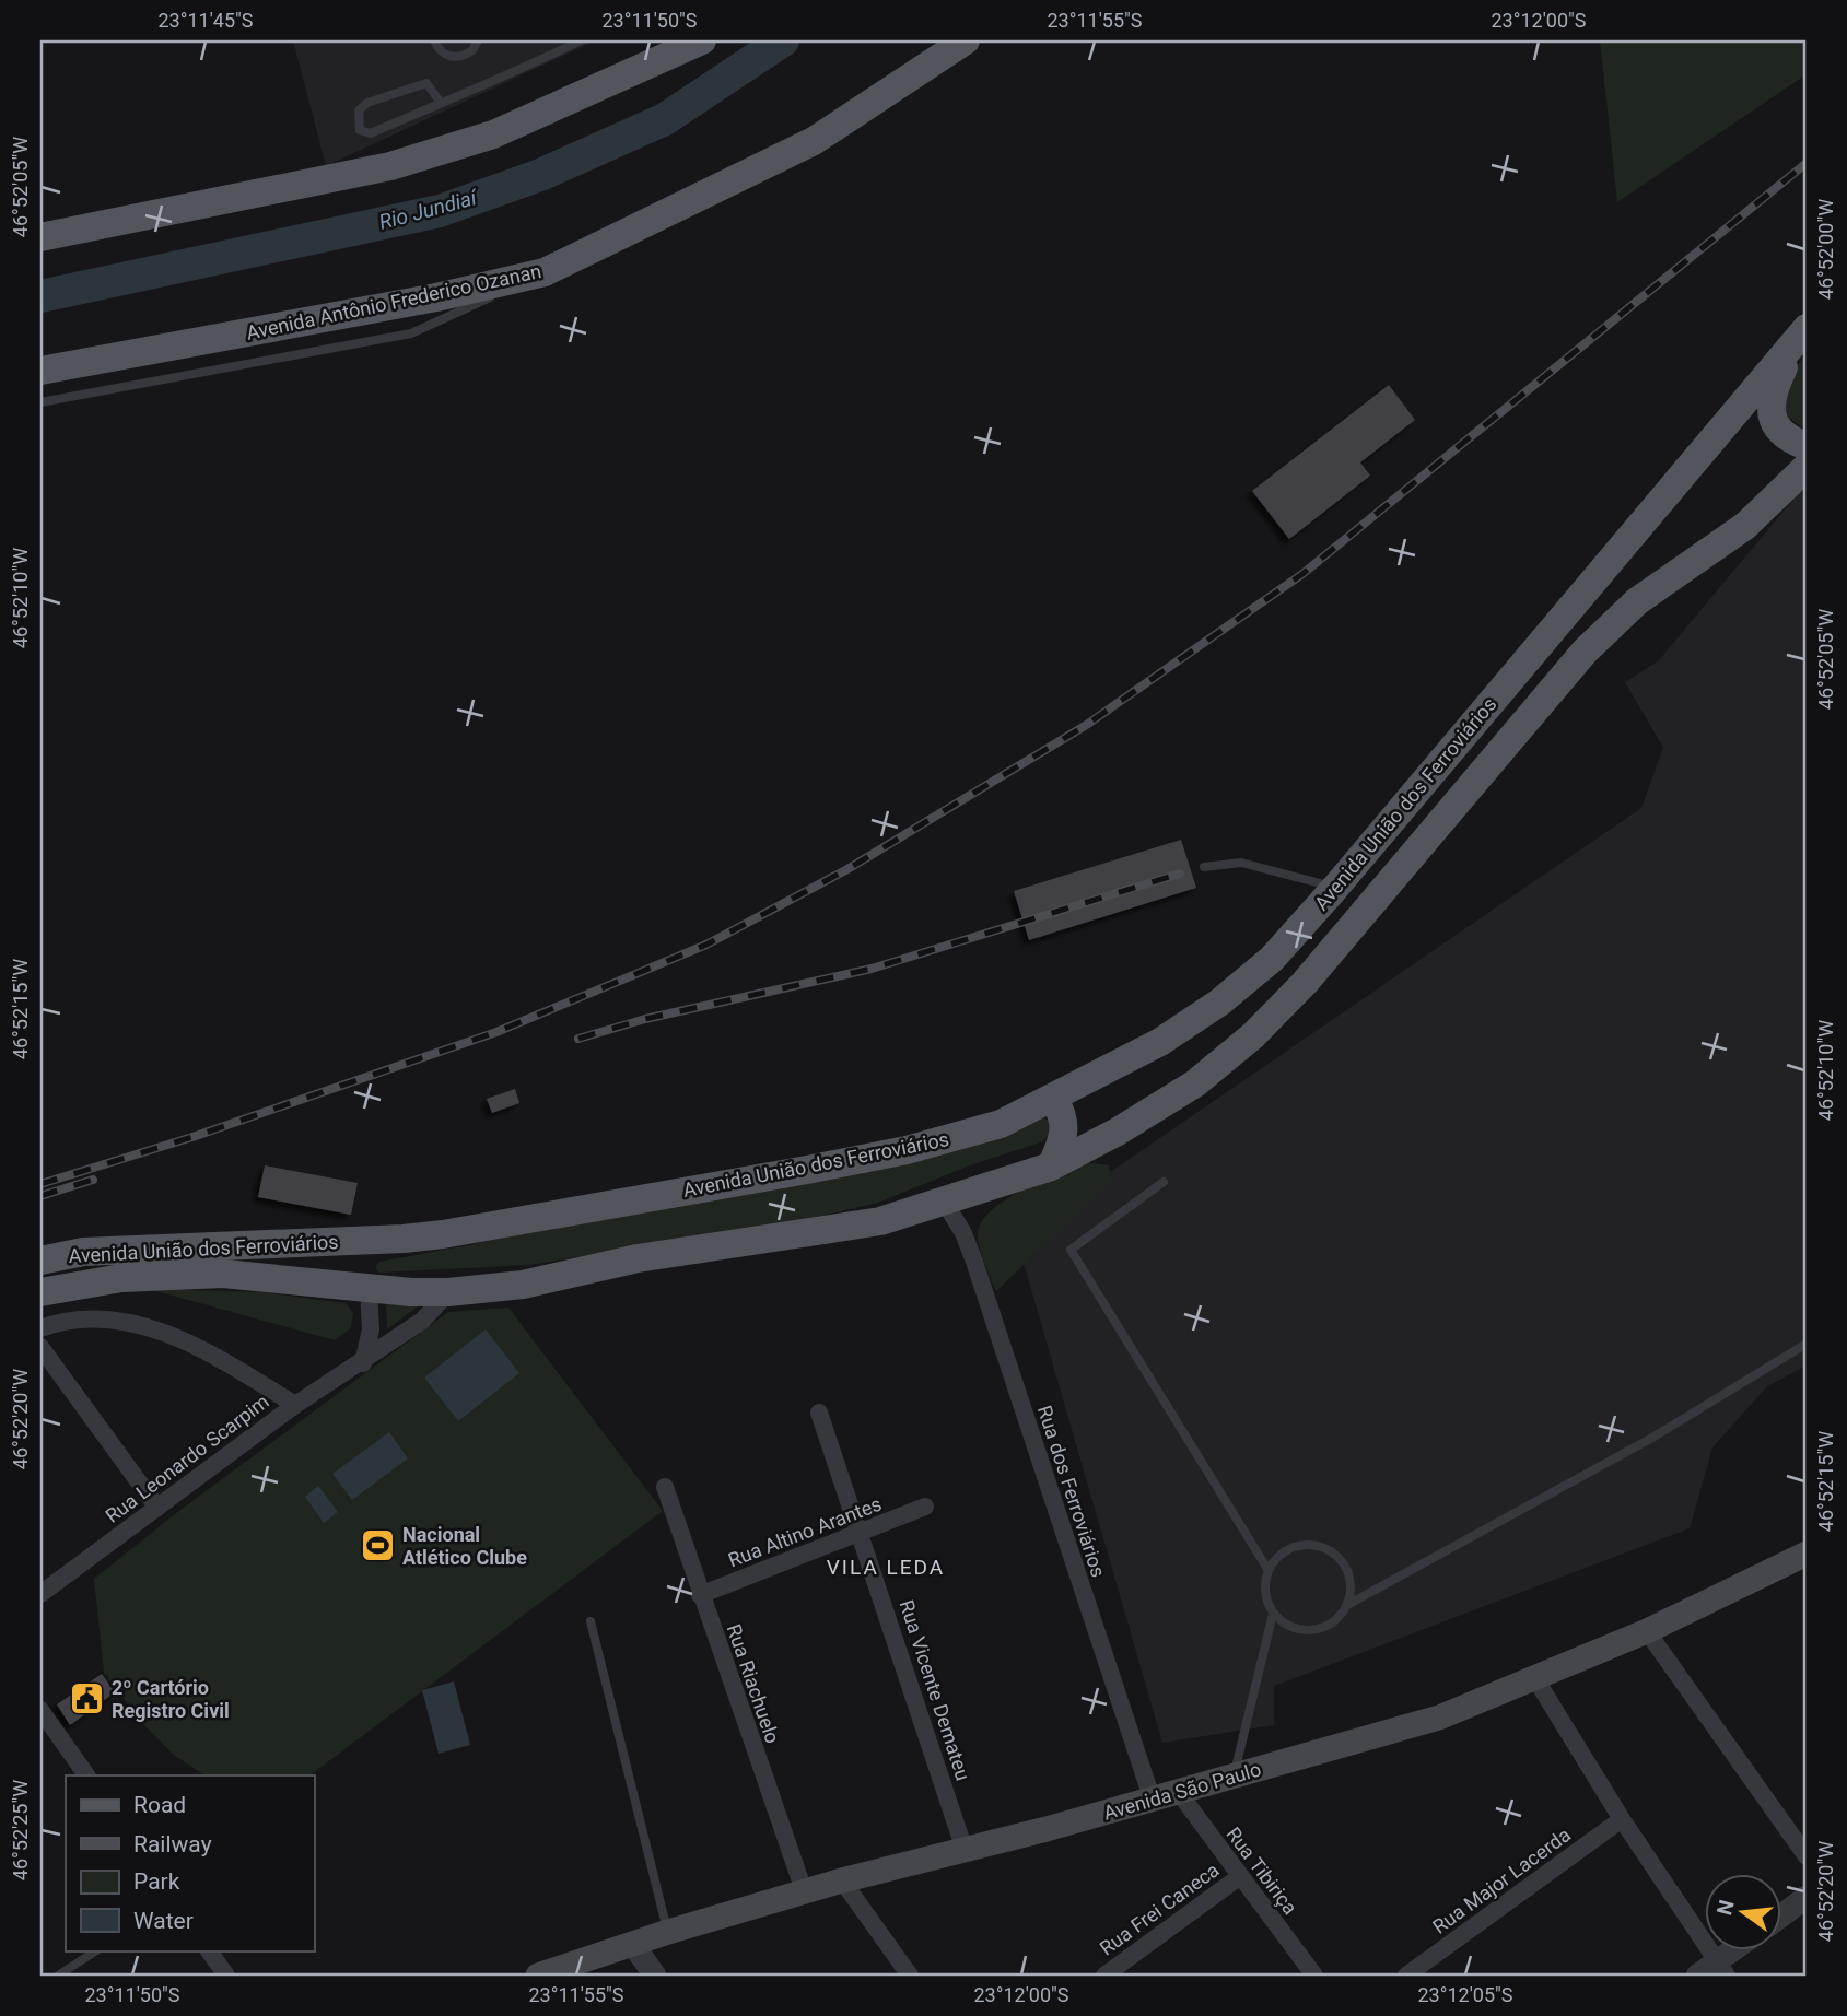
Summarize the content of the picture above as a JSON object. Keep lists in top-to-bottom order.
{
  "streets": {
    "main road": ["Avenida Antônio Frederico Ozanan", "Avenida União dos Ferroviários", "Avenida São Paulo"],
    "street": [
      "Rua Leonardo Scarpim",
      "Rua dos Ferroviários",
      "Rua Altino Arantes",
      "Rua Riachuelo",
      "Rua Vicente Demateu",
      "Rua Tibiriça",
      "Rua Major Lacerda",
      "Rua Frei Caneca"
    ]
  },
  "crossings": [
    ["Avenida União dos Ferroviários", "Rua Leonardo Scarpim"],
    ["Avenida União dos Ferroviários", "Rua dos Ferroviários"],
    ["Rua dos Ferroviários", "Avenida São Paulo"],
    ["Rua Altino Arantes", "Rua Riachuelo"],
    ["Rua Altino Arantes", "Rua Vicente Demateu"],
    ["Rua Riachuelo", "Avenida São Paulo"],
    ["Rua Vicente Demateu", "Avenida São Paulo"],
    ["Avenida São Paulo", "Rua Tibiriça"],
    ["Rua Tibiriça", "Rua Frei Caneca"]
  ],
  "districts": ["VILA LEDA"],
  "water": ["Rio Jundiaí"],
  "places": {
    "sports": ["Nacional Atlético Clube"],
    "public building": ["2º Cartório Registro Civil"]
  },
  "legend": [
    "Road",
    "Railway",
    "Park",
    "Water"
  ],
  "north": "left",
  "coordinates": [
    "23°11'45\"S",
    "23°11'50\"S",
    "23°11'55\"S",
    "23°12'00\"S",
    "46°52'05\"W",
    "46°52'00\"W",
    "46°52'10\"W",
    "46°52'15\"W",
    "46°52'20\"W",
    "46°52'25\"W",
    "23°12'05\"S"
  ]
}
